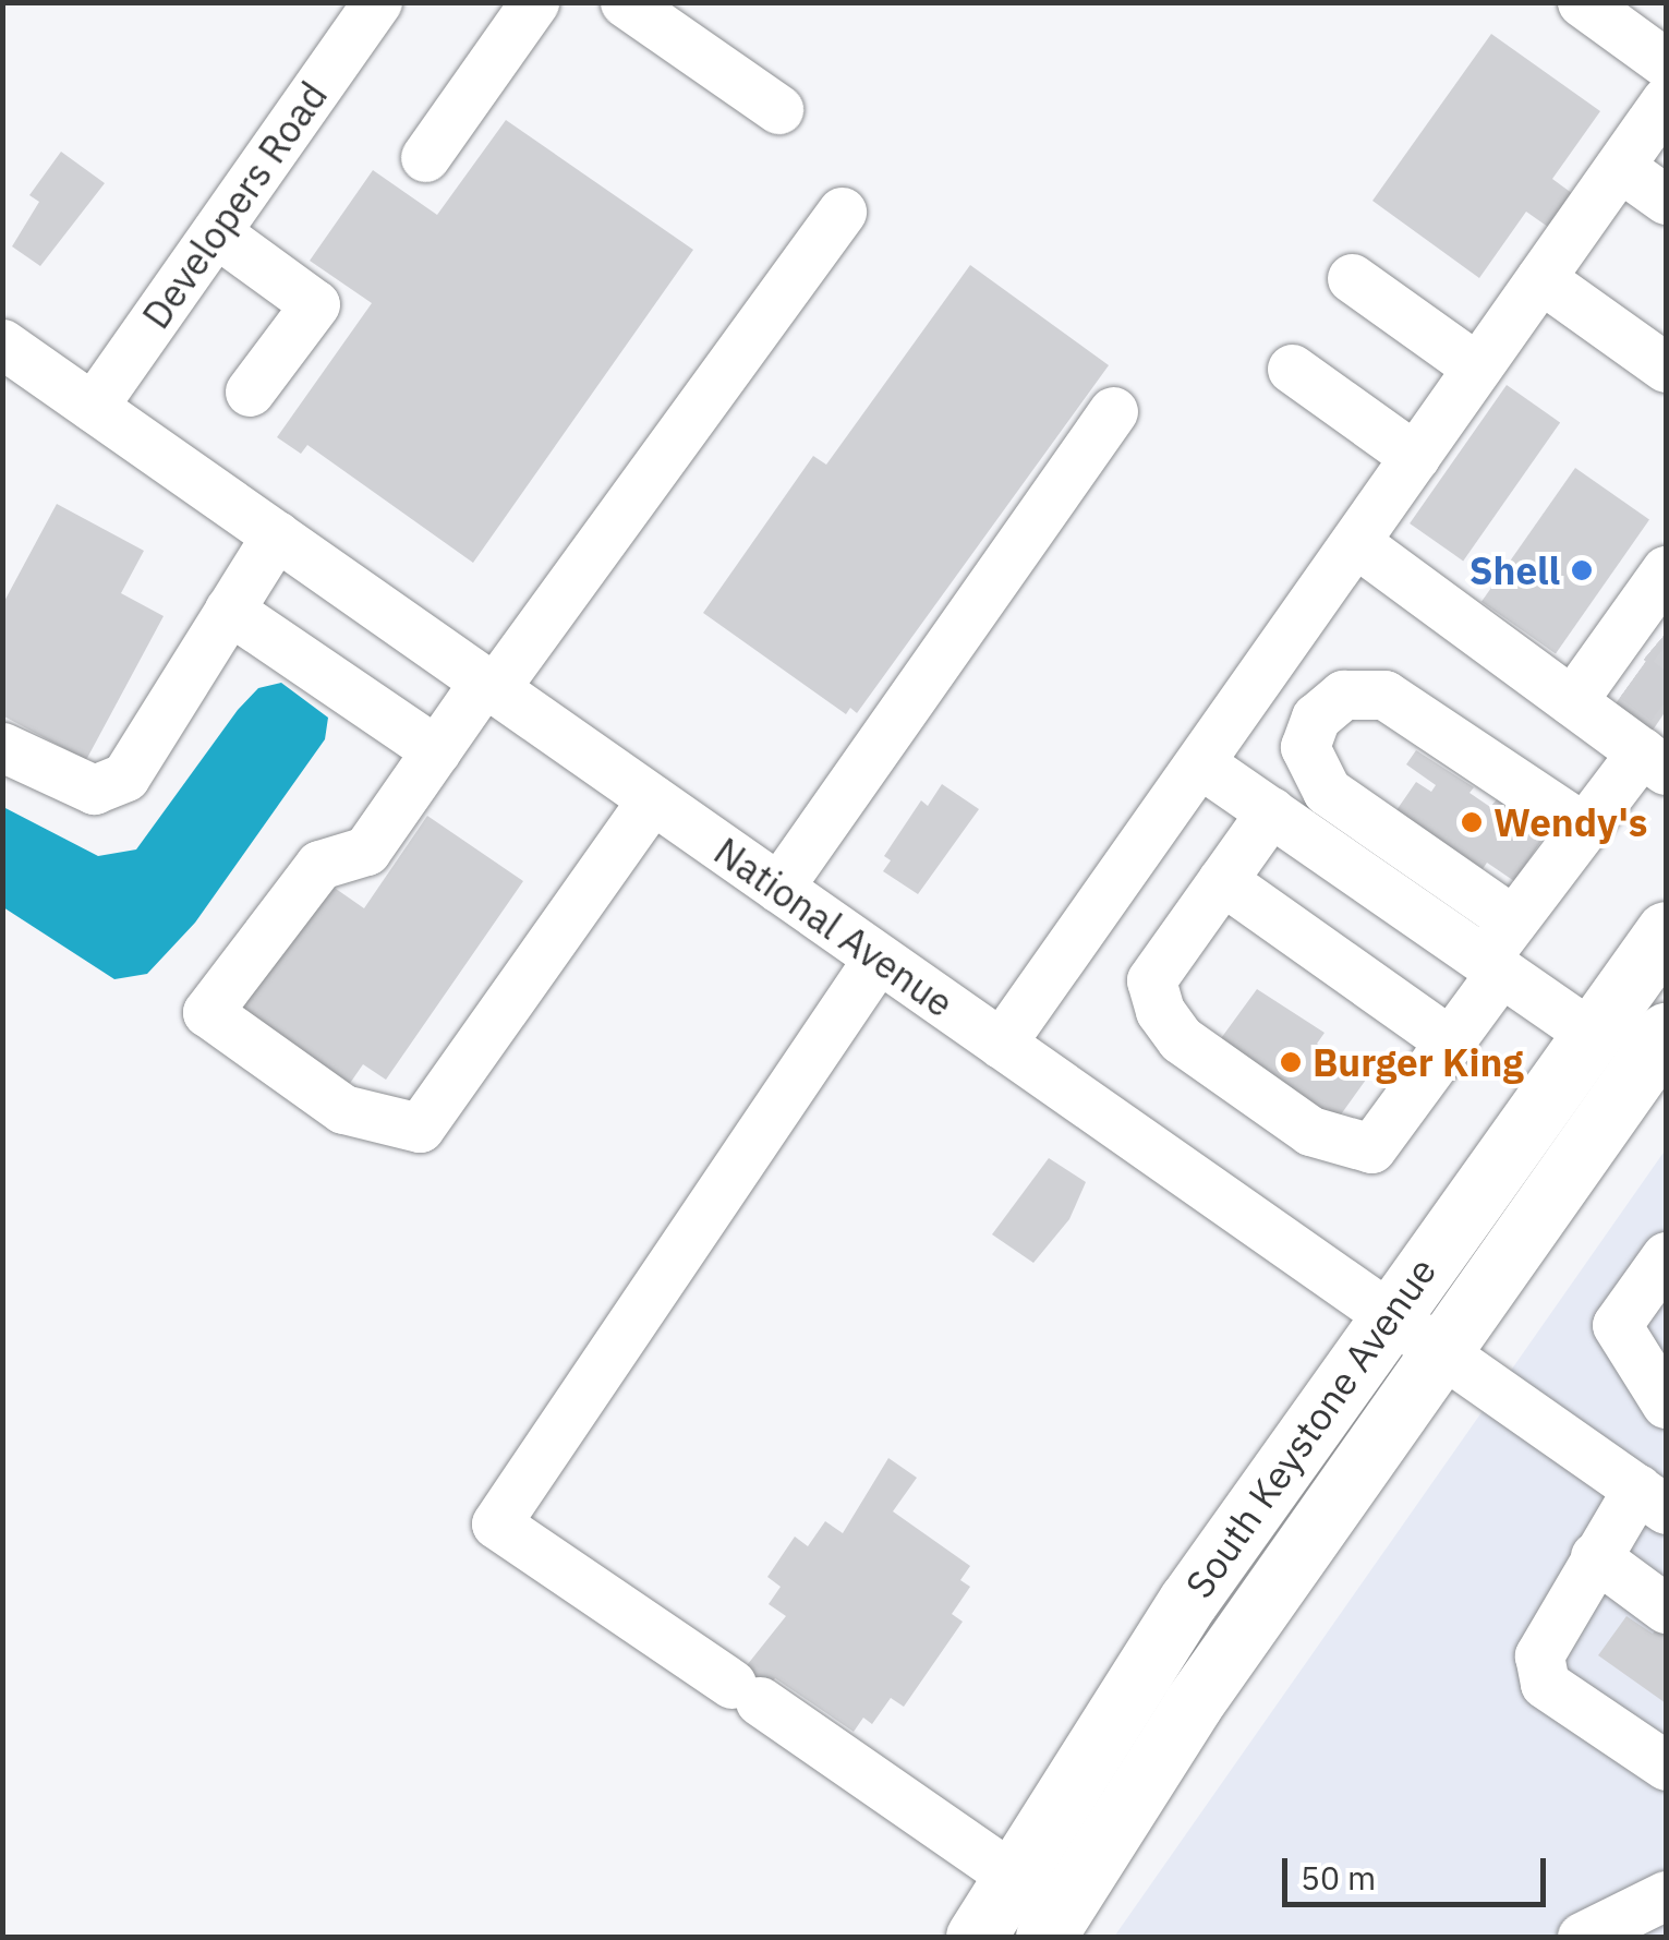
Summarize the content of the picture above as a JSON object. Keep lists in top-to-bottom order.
{
  "streets": {
    "main road": ["South Keystone Avenue"],
    "street": ["Developers Road", "National Avenue"]
  },
  "crossings": [
    ["Developers Road", "National Avenue"],
    ["National Avenue", "South Keystone Avenue"]
  ],
  "places": ["Shell", "Wendy's", "Burger King"],
  "scale_bar": "50 m"
}
